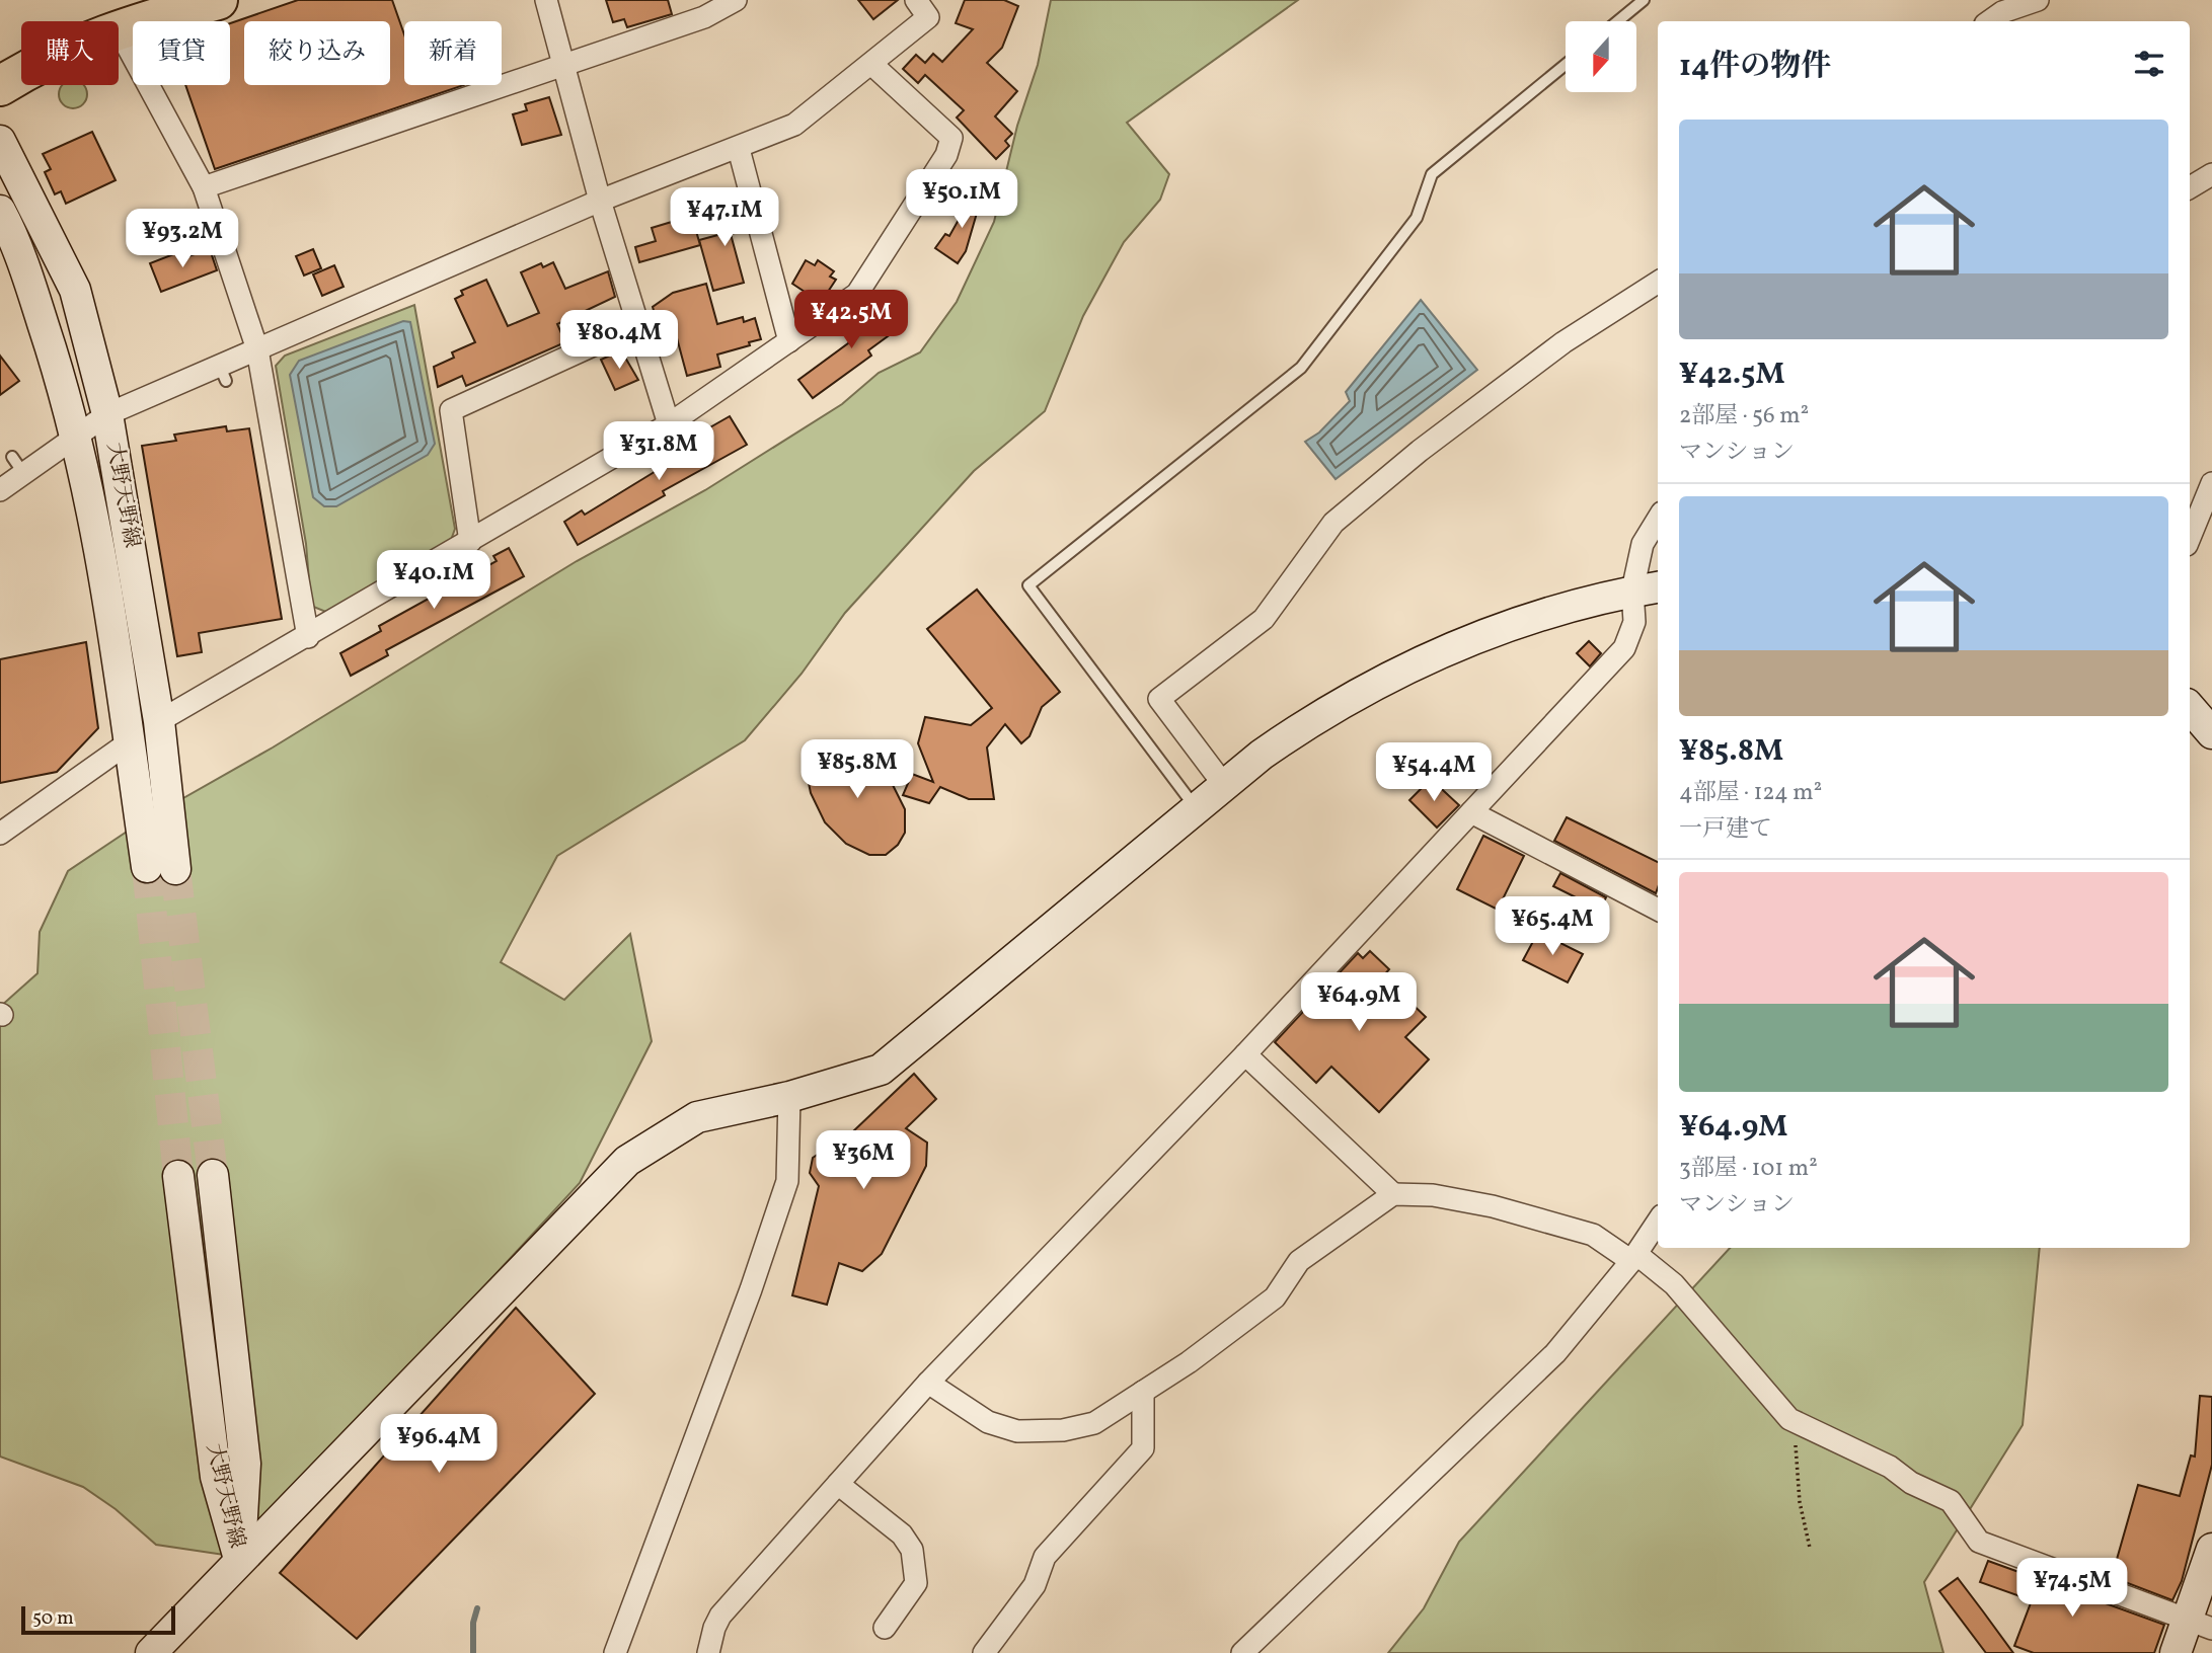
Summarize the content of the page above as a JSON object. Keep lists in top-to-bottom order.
{
  "streets": {
    "main road": ["大野天野線"]
  },
  "scale_bar": "50 m",
  "north": "bottom",
  "page": {
    "chip": [
      "購入",
      "賃貸",
      "絞り込み",
      "新着"
    ],
    "heading": "14件の物件",
    "list": [
      {
        "name": "¥42.5M",
        "note": "2部屋 · 56 m² · マンション"
      },
      {
        "name": "¥85.8M",
        "note": "4部屋 · 124 m² · 一戸建て"
      },
      {
        "name": "¥64.9M",
        "note": "3部屋 · 101 m² · マンション"
      }
    ],
    "price": [
      "¥50.1M",
      "¥47.1M",
      "¥93.2M",
      "¥42.5M",
      "¥80.4M",
      "¥31.8M",
      "¥40.1M",
      "¥85.8M",
      "¥54.4M",
      "¥65.4M",
      "¥64.9M",
      "¥36M",
      "¥96.4M",
      "¥74.5M"
    ],
    "scale": "50 m"
  }
}
